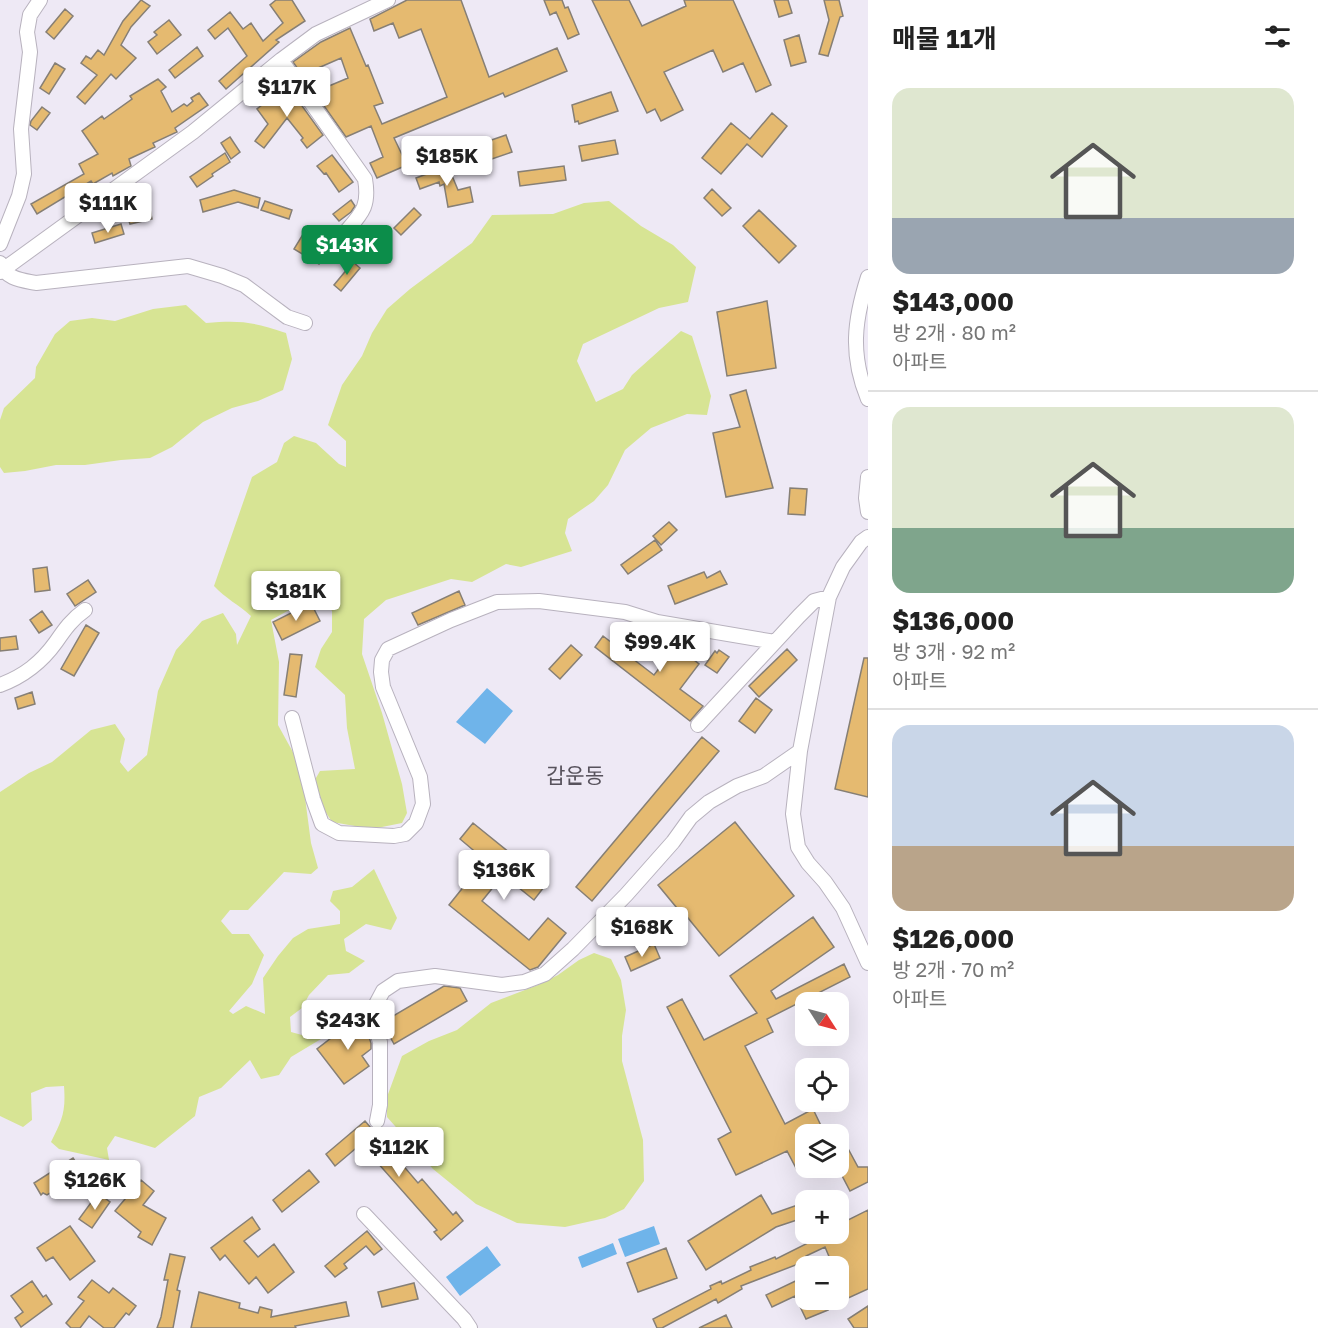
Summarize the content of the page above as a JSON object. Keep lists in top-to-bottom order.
{
  "districts": ["갑운동"],
  "north": "bottom right",
  "page": {
    "heading": "매물 11개",
    "price": [
      "$117K",
      "$185K",
      "$111K",
      "$143K",
      "$181K",
      "$99.4K",
      "$136K",
      "$168K",
      "$243K",
      "$112K",
      "$126K"
    ],
    "list": [
      {
        "name": "$143,000",
        "note": "방 2개 · 80 m² · 아파트"
      },
      {
        "name": "$136,000",
        "note": "방 3개 · 92 m² · 아파트"
      },
      {
        "name": "$126,000",
        "note": "방 2개 · 70 m² · 아파트"
      }
    ],
    "map_buttons": ["+", "−"]
  }
}
